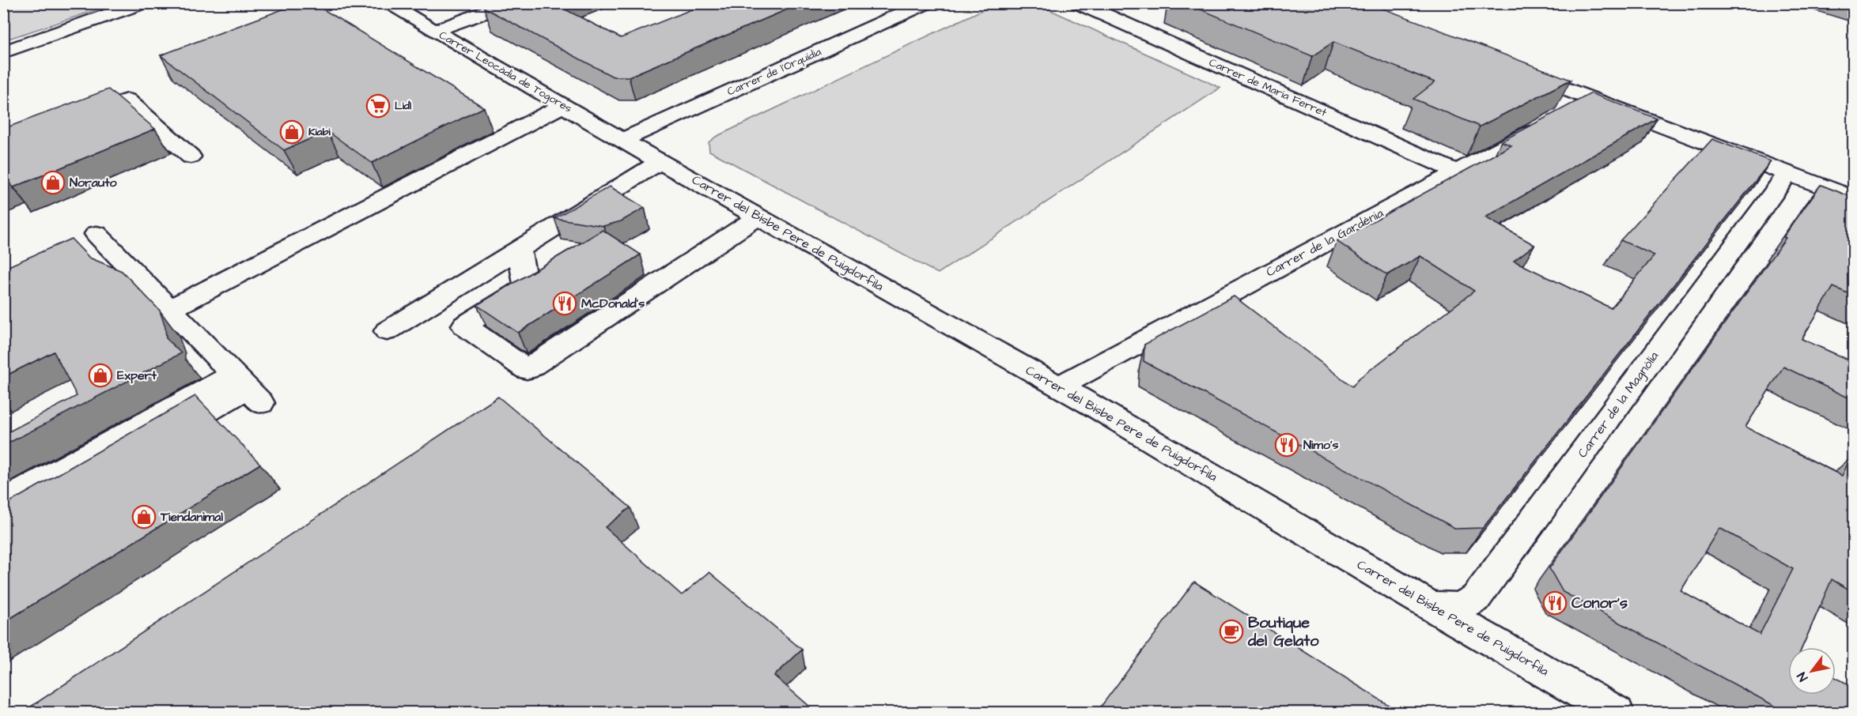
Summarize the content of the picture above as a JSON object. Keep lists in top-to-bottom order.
{
  "streets": {
    "street": [
      "Carrer Leocàdia de Togores",
      "Carrer de l'Orquídia",
      "Carrer de Maria Ferret",
      "Carrer del Bisbe Pere de Puigdorfila",
      "Carrer de la Gardènia",
      "Carrer de la Magnòlia"
    ]
  },
  "crossings": [
    ["Carrer Leocàdia de Togores", "Carrer de l'Orquídia"],
    ["Carrer Leocàdia de Togores", "Carrer del Bisbe Pere de Puigdorfila"],
    ["Carrer de l'Orquídia", "Carrer del Bisbe Pere de Puigdorfila"],
    ["Carrer de Maria Ferret", "Carrer de la Gardènia"],
    ["Carrer del Bisbe Pere de Puigdorfila", "Carrer de la Gardènia"],
    ["Carrer del Bisbe Pere de Puigdorfila", "Carrer de la Magnòlia"]
  ],
  "places": {
    "supermarket": ["Lidl"],
    "shop": [
      "Kiabi",
      "Norauto",
      "Expert",
      "Tiendanimal"
    ],
    "restaurant": ["McDonald's", "Nimo's", "Conor's"],
    "cafe": ["Boutique del Gelato"]
  },
  "north": "bottom left"
}
